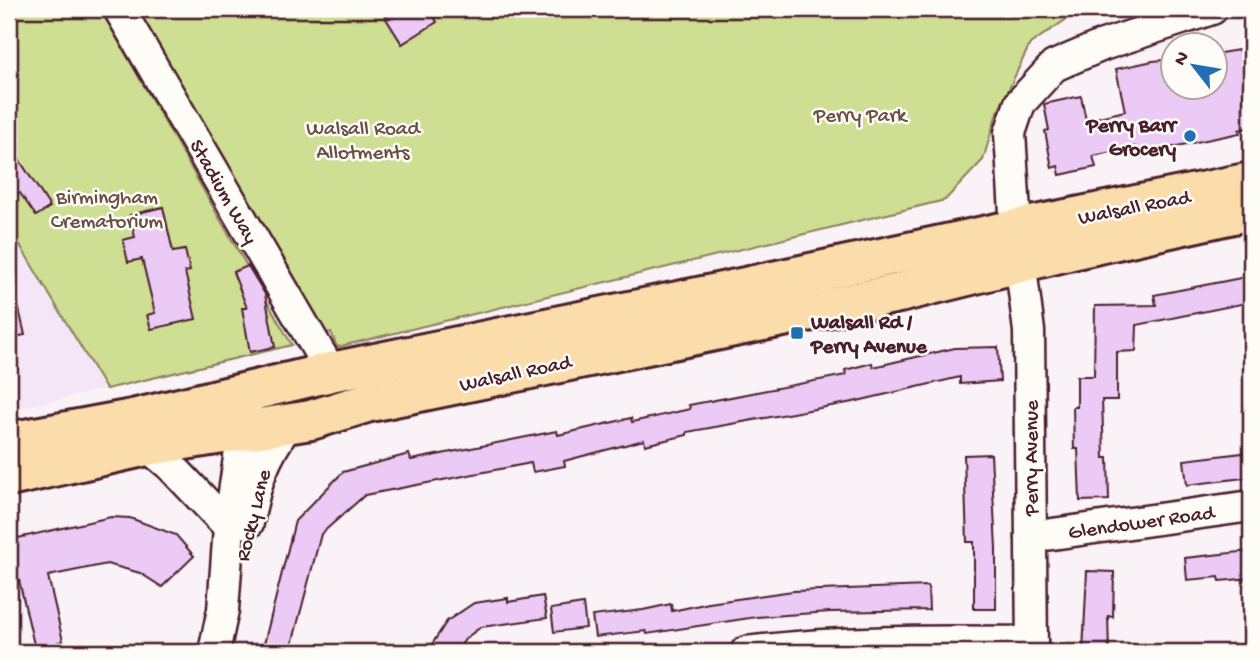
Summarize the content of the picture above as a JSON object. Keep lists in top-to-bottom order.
{
  "streets": {
    "highway": ["Walsall Road"],
    "street": [
      "Stadium Way",
      "Perry Avenue",
      "Rocky Lane",
      "Glendower Road"
    ]
  },
  "crossings": [
    ["Stadium Way", "Walsall Road"],
    ["Walsall Road", "Perry Avenue"],
    ["Walsall Road", "Rocky Lane"],
    ["Perry Avenue", "Glendower Road"]
  ],
  "parks": ["Perry Park", "Walsall Road Allotments", "Birmingham Crematorium"],
  "places": {
    "other": ["Perry Barr Grocery"],
    "transit": ["Walsall Rd / Perry Avenue"]
  },
  "north": "top left"
}
